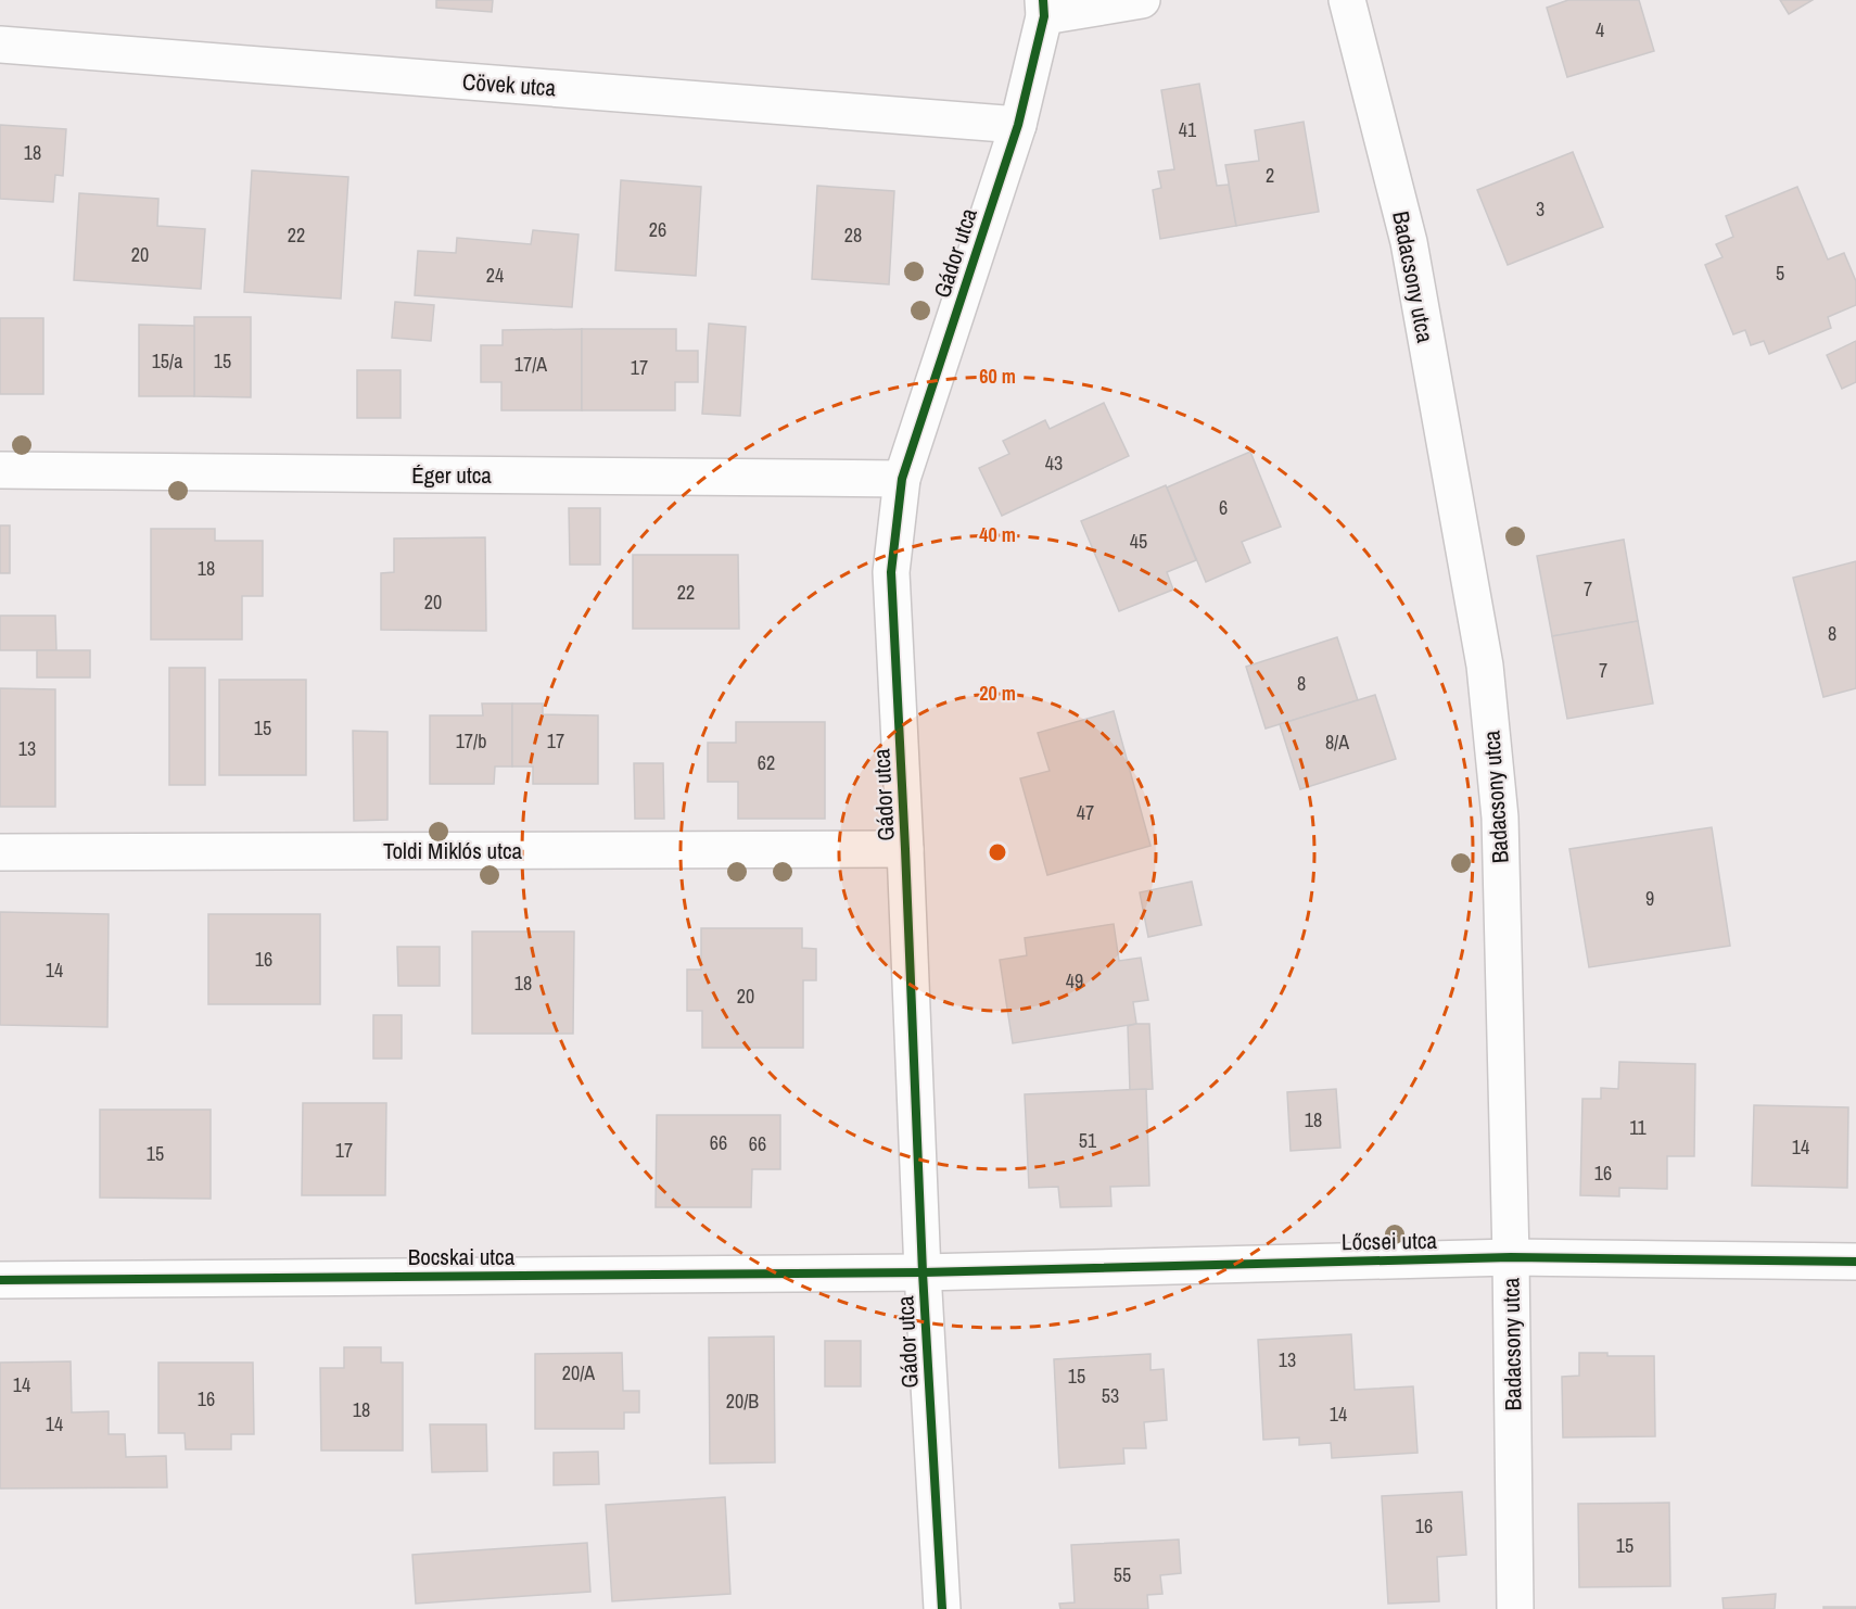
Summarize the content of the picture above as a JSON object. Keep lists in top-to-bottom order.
{
  "streets": {
    "street": [
      "Cövek utca",
      "Gádor utca",
      "Badacsony utca",
      "Éger utca",
      "Toldi Miklós utca",
      "Lőcsei utca",
      "Bocskai utca"
    ]
  },
  "crossings": [
    ["Cövek utca", "Gádor utca"],
    ["Gádor utca", "Éger utca"],
    ["Gádor utca", "Toldi Miklós utca"],
    ["Gádor utca", "Lőcsei utca"],
    ["Gádor utca", "Bocskai utca"],
    ["Badacsony utca", "Lőcsei utca"],
    ["Lőcsei utca", "Bocskai utca"]
  ],
  "house_numbers": [
    "4",
    "41",
    "18",
    "2",
    "3",
    "26",
    "22",
    "28",
    "20",
    "5",
    "24",
    "15/a",
    "15",
    "17/A",
    "17",
    "43",
    "6",
    "45",
    "18",
    "7",
    "22",
    "20",
    "8",
    "7",
    "8",
    "15",
    "17/b",
    "17",
    "8/A",
    "13",
    "62",
    "47",
    "9",
    "16",
    "14",
    "49",
    "18",
    "20",
    "18",
    "11",
    "51",
    "66",
    "66",
    "14",
    "17",
    "15",
    "16",
    "13",
    "20/A",
    "15",
    "14",
    "53",
    "16",
    "20/B",
    "18",
    "14",
    "14",
    "16",
    "15",
    "55"
  ],
  "rings": ["60 m", "40 m", "20 m"]
}
